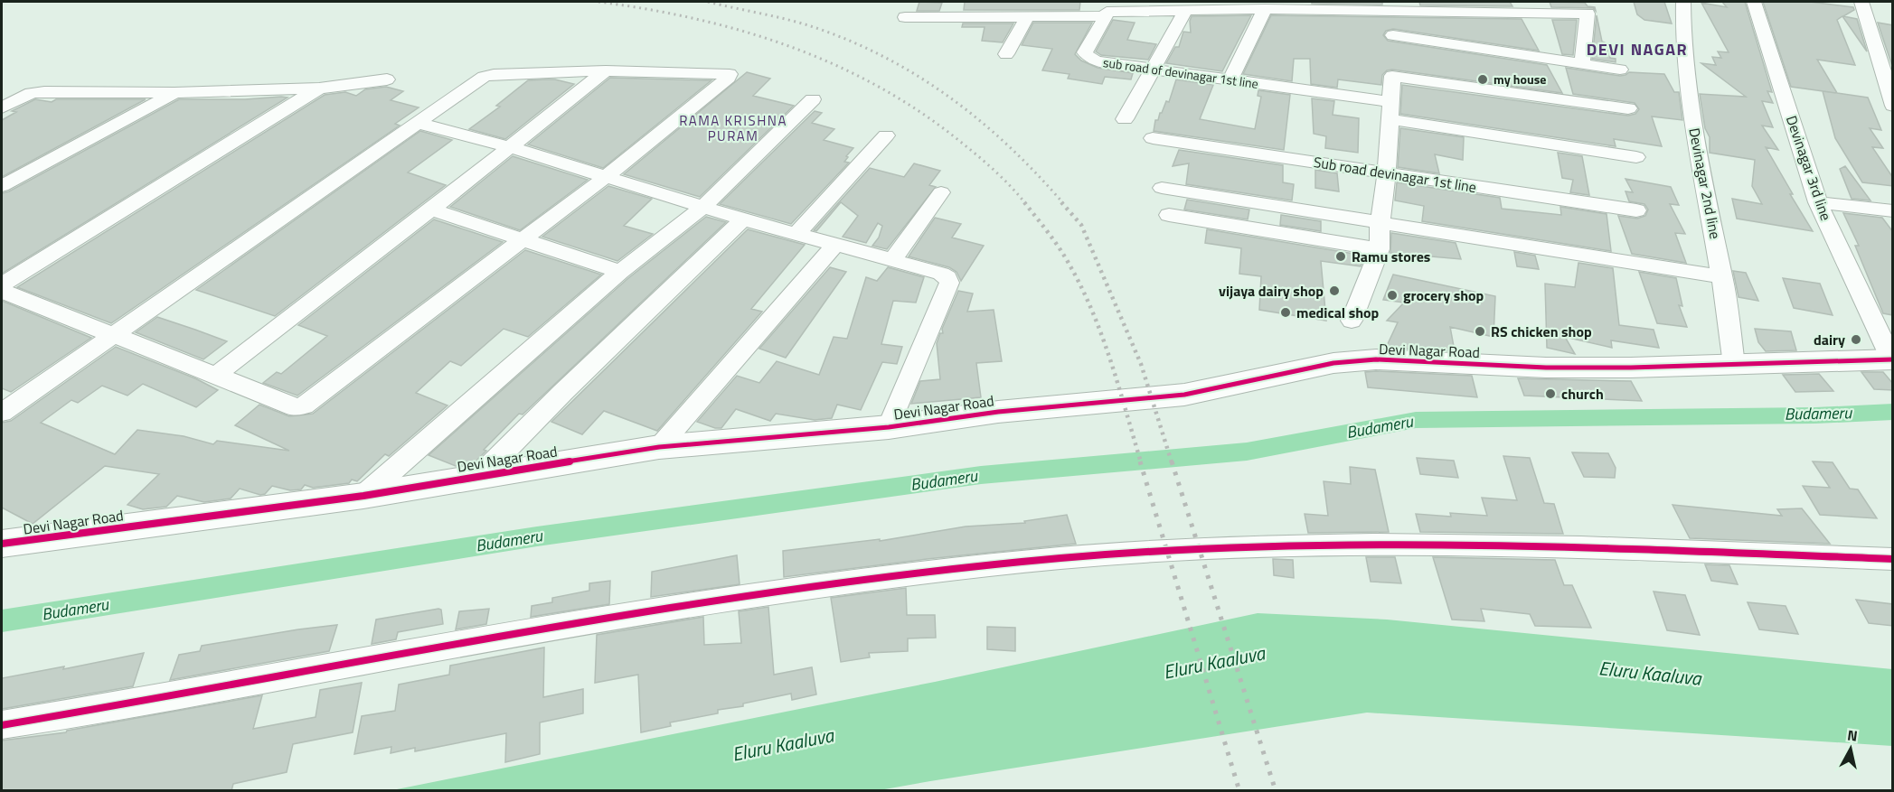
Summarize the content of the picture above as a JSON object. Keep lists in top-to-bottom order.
{
  "streets": {
    "street": [
      "sub road of devinagar 1st line",
      "Devinagar 3rd line",
      "Sub road devinagar 1st line",
      "Devinagar 2nd line",
      "Devi Nagar Road"
    ]
  },
  "crossings": [
    ["Devinagar 3rd line", "Devi Nagar Road"],
    ["Devinagar 2nd line", "Devi Nagar Road"]
  ],
  "districts": ["DEVI NAGAR", "RAMA KRISHNA PURAM"],
  "water": ["Budameru", "Eluru Kaaluva"],
  "places": [
    "my house",
    "Ramu stores",
    "vijaya dairy shop",
    "grocery shop",
    "medical shop",
    "RS chicken shop",
    "dairy",
    "church"
  ],
  "north": "top"
}
